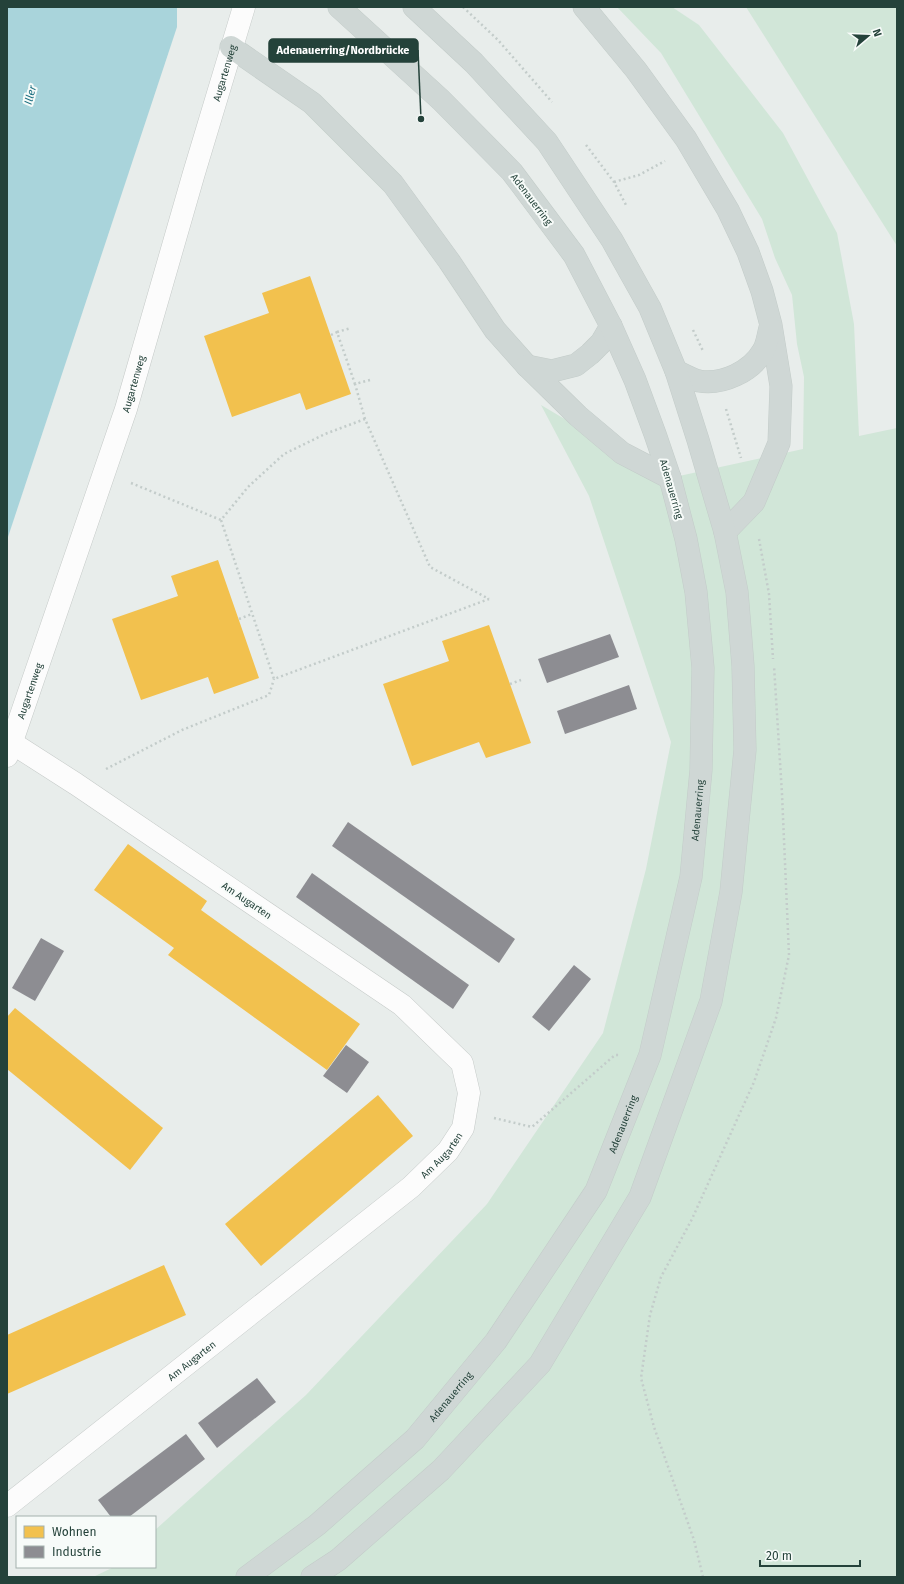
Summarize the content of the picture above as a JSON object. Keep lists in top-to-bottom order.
{
  "streets": {
    "main road": ["Adenauerring"],
    "street": ["Augartenweg", "Am Augarten"]
  },
  "crossings": [
    ["Augartenweg", "Am Augarten"]
  ],
  "water": ["Iller"],
  "places": ["Adenauerring/Nordbrücke"],
  "legend": ["Wohnen", "Industrie"],
  "scale_bar": "20 m",
  "north": "right"
}
